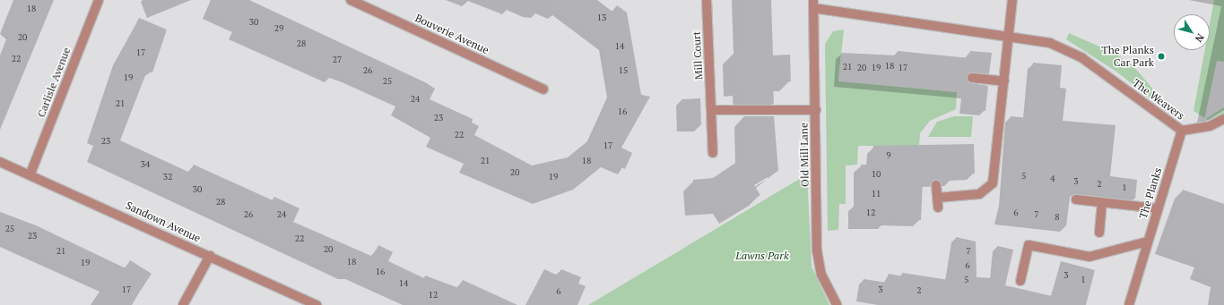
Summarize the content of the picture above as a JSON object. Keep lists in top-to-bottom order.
{
  "streets": {
    "street": [
      "Bouverie Avenue",
      "Mill Court",
      "Carlisle Avenue",
      "The Weavers",
      "Old Mill Lane",
      "The Planks",
      "Sandown Avenue"
    ]
  },
  "crossings": [
    ["Carlisle Avenue", "Sandown Avenue"],
    ["The Weavers", "Old Mill Lane"],
    ["The Weavers", "The Planks"]
  ],
  "parks": ["Lawns Park"],
  "places": ["The Planks Car Park"],
  "house_numbers": [
    "18",
    "13",
    "30",
    "29",
    "20",
    "28",
    "14",
    "17",
    "22",
    "27",
    "18",
    "21",
    "20",
    "19",
    "17",
    "26",
    "15",
    "19",
    "25",
    "24",
    "21",
    "16",
    "23",
    "22",
    "23",
    "17",
    "9",
    "21",
    "18",
    "34",
    "20",
    "10",
    "5",
    "32",
    "19",
    "4",
    "3",
    "2",
    "1",
    "30",
    "11",
    "28",
    "12",
    "6",
    "26",
    "24",
    "7",
    "8",
    "25",
    "23",
    "22",
    "20",
    "21",
    "7",
    "18",
    "19",
    "6",
    "16",
    "3",
    "5",
    "1",
    "14",
    "17",
    "3",
    "2",
    "6",
    "12"
  ],
  "north": "bottom right"
}
